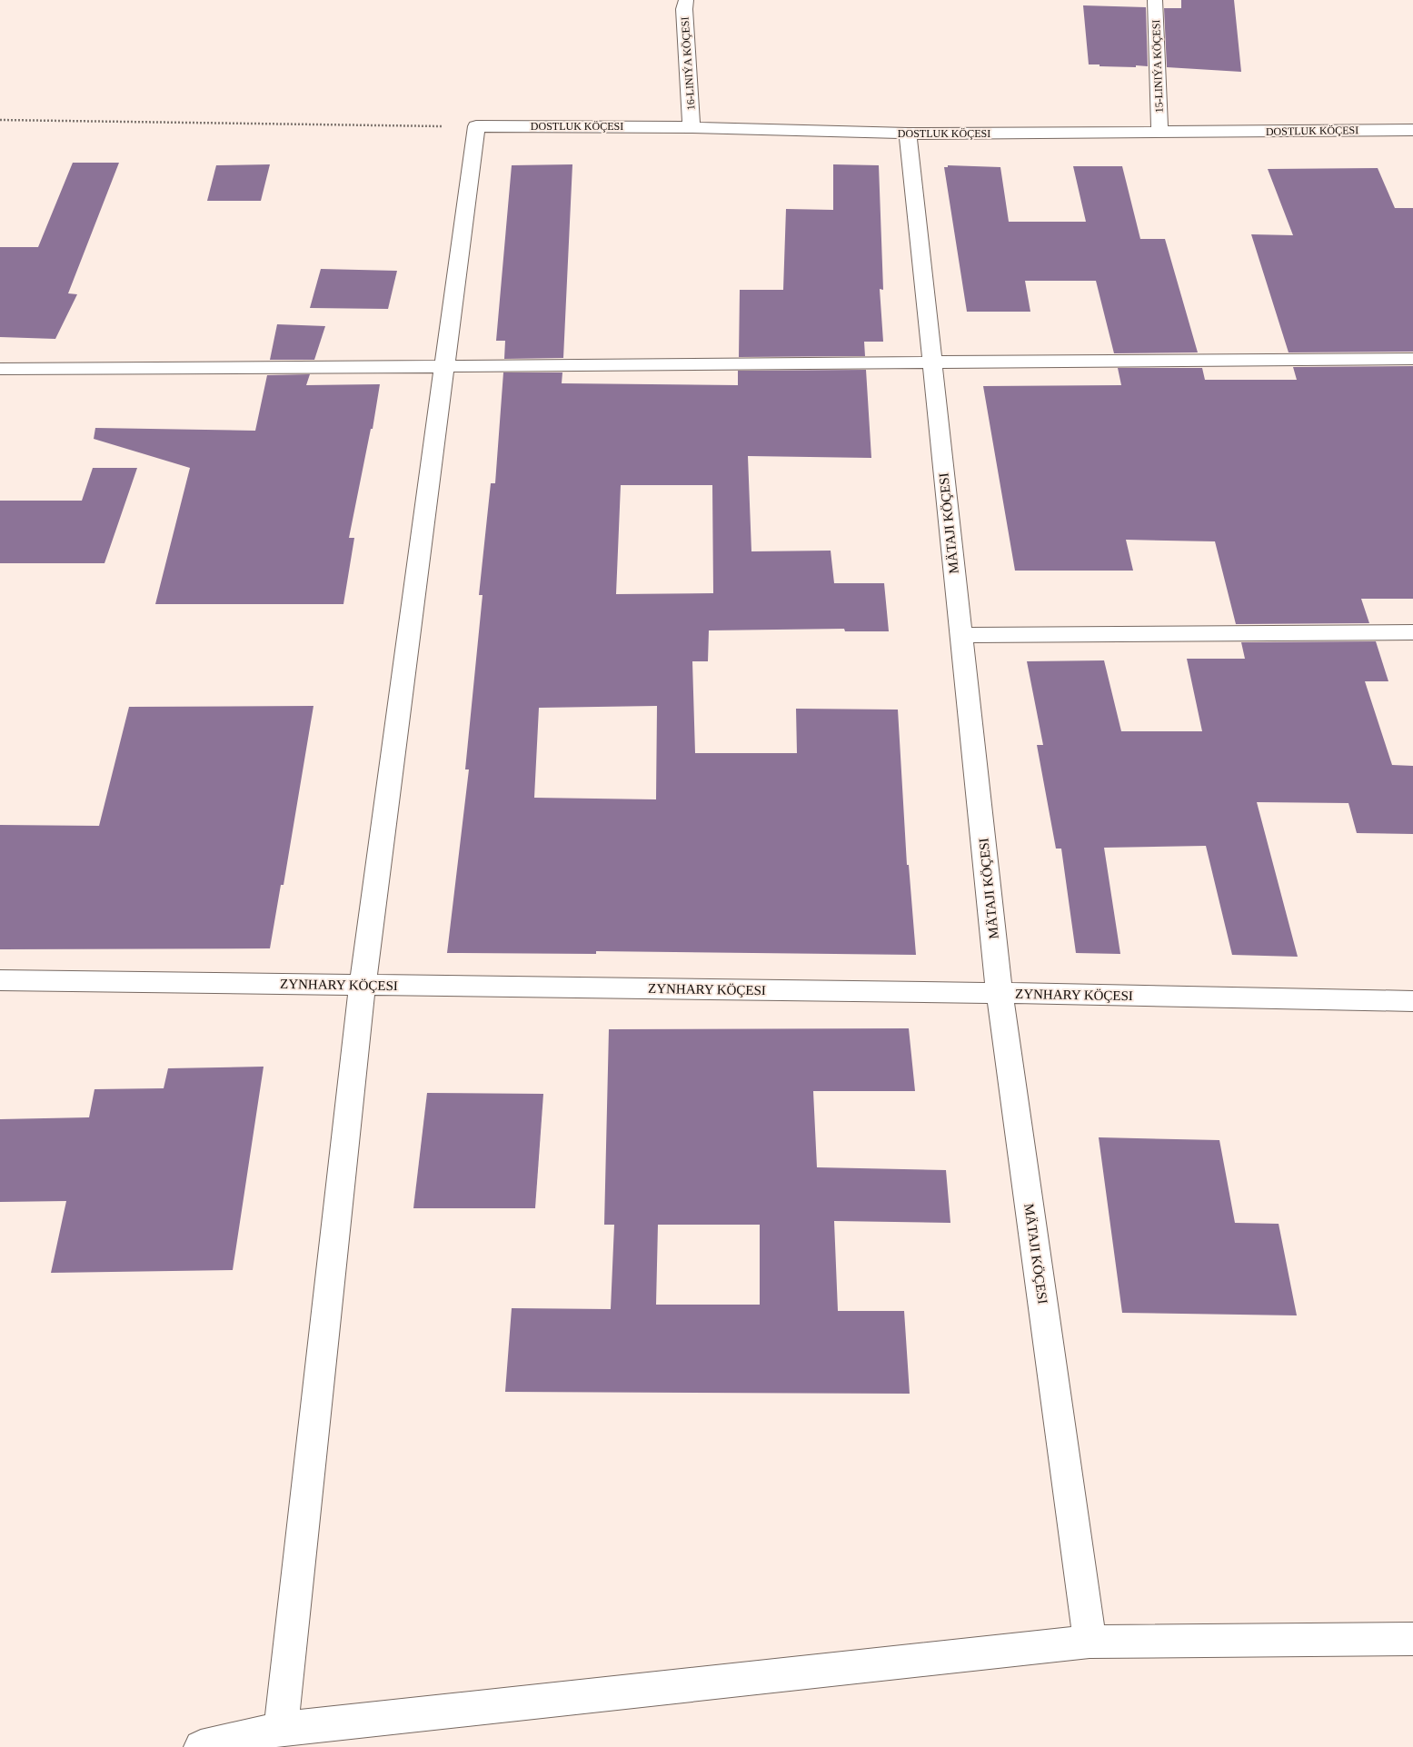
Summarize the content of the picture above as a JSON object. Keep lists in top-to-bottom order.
{
  "streets": {
    "street": [
      "16-LINIÝA KÖÇESI",
      "15-LINIÝA KÖÇESI",
      "DOSTLUK KÖÇESI",
      "MÄTAJI KÖÇESI",
      "ZYNHARY KÖÇESI"
    ]
  },
  "crossings": [
    ["16-LINIÝA KÖÇESI", "DOSTLUK KÖÇESI"],
    ["15-LINIÝA KÖÇESI", "DOSTLUK KÖÇESI"],
    ["DOSTLUK KÖÇESI", "MÄTAJI KÖÇESI"],
    ["MÄTAJI KÖÇESI", "ZYNHARY KÖÇESI"]
  ]
}
